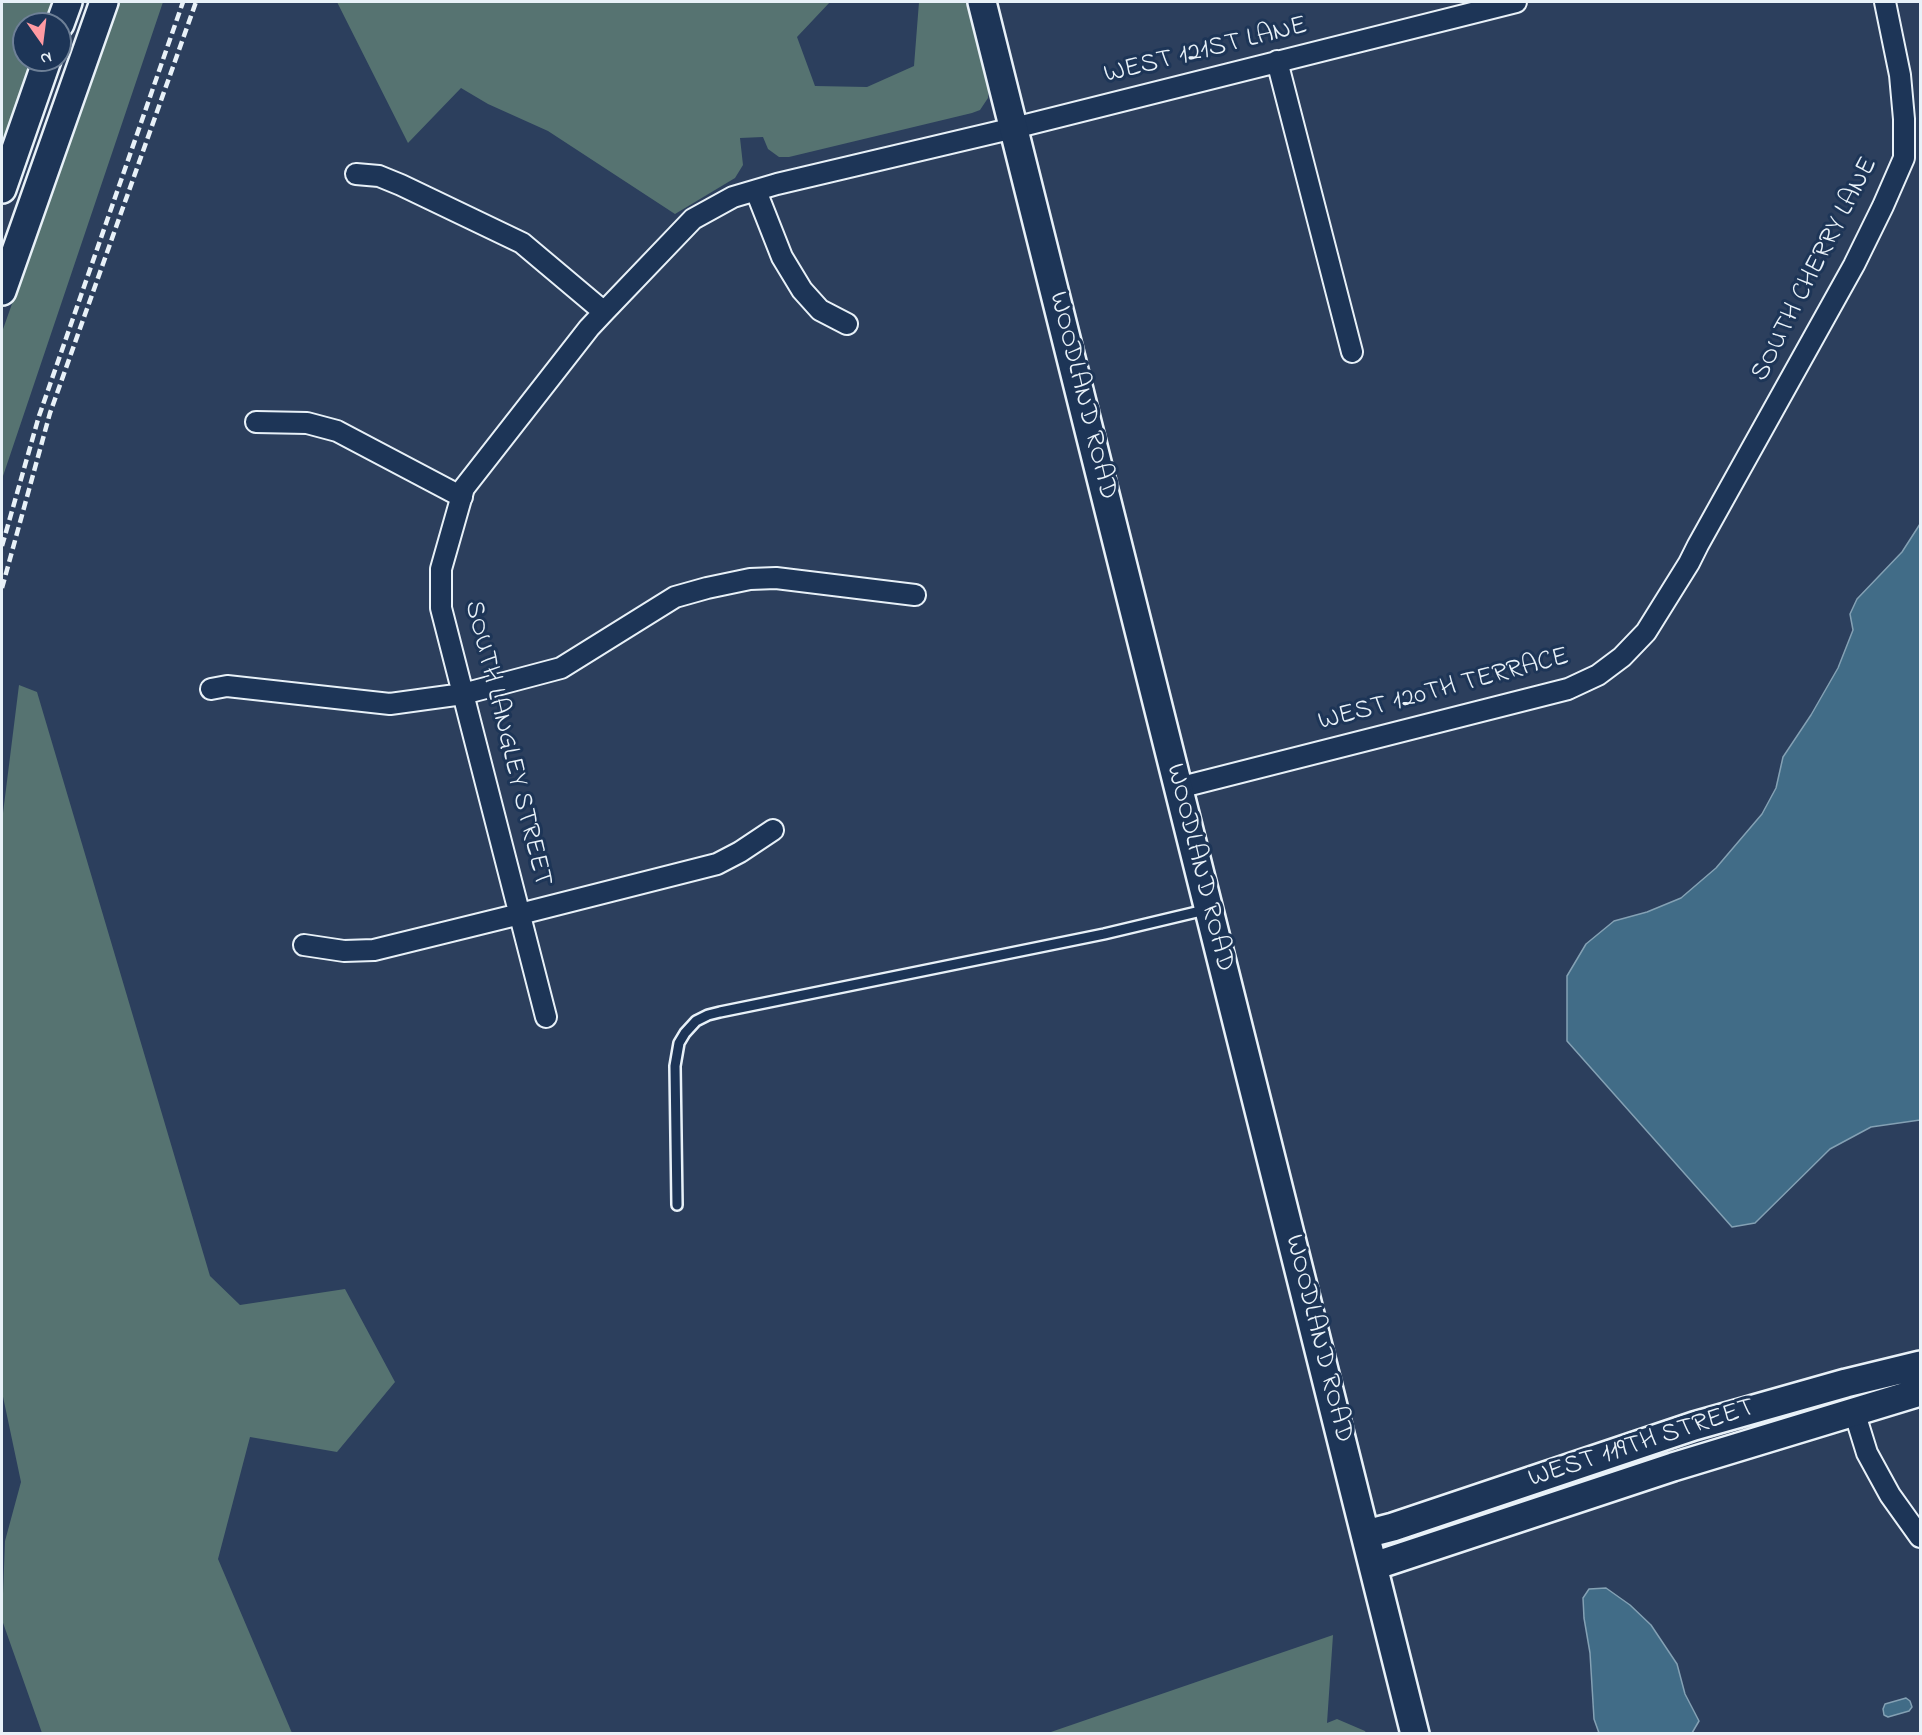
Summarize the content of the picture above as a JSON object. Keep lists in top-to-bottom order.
{
  "streets": {
    "main road": ["WOODLAND ROAD", "WEST 119TH STREET"],
    "street": [
      "WEST 121ST LANE",
      "SOUTH CHERRY LANE",
      "WEST 120TH TERRACE",
      "SOUTH LANGLEY STREET"
    ]
  },
  "crossings": [
    ["WEST 121ST LANE", "WOODLAND ROAD"],
    ["WEST 121ST LANE", "SOUTH LANGLEY STREET"],
    ["SOUTH CHERRY LANE", "WEST 120TH TERRACE"],
    ["WOODLAND ROAD", "WEST 120TH TERRACE"],
    ["WOODLAND ROAD", "SOUTH LANGLEY STREET"],
    ["WOODLAND ROAD", "WEST 119TH STREET"]
  ],
  "north": "bottom"
}
